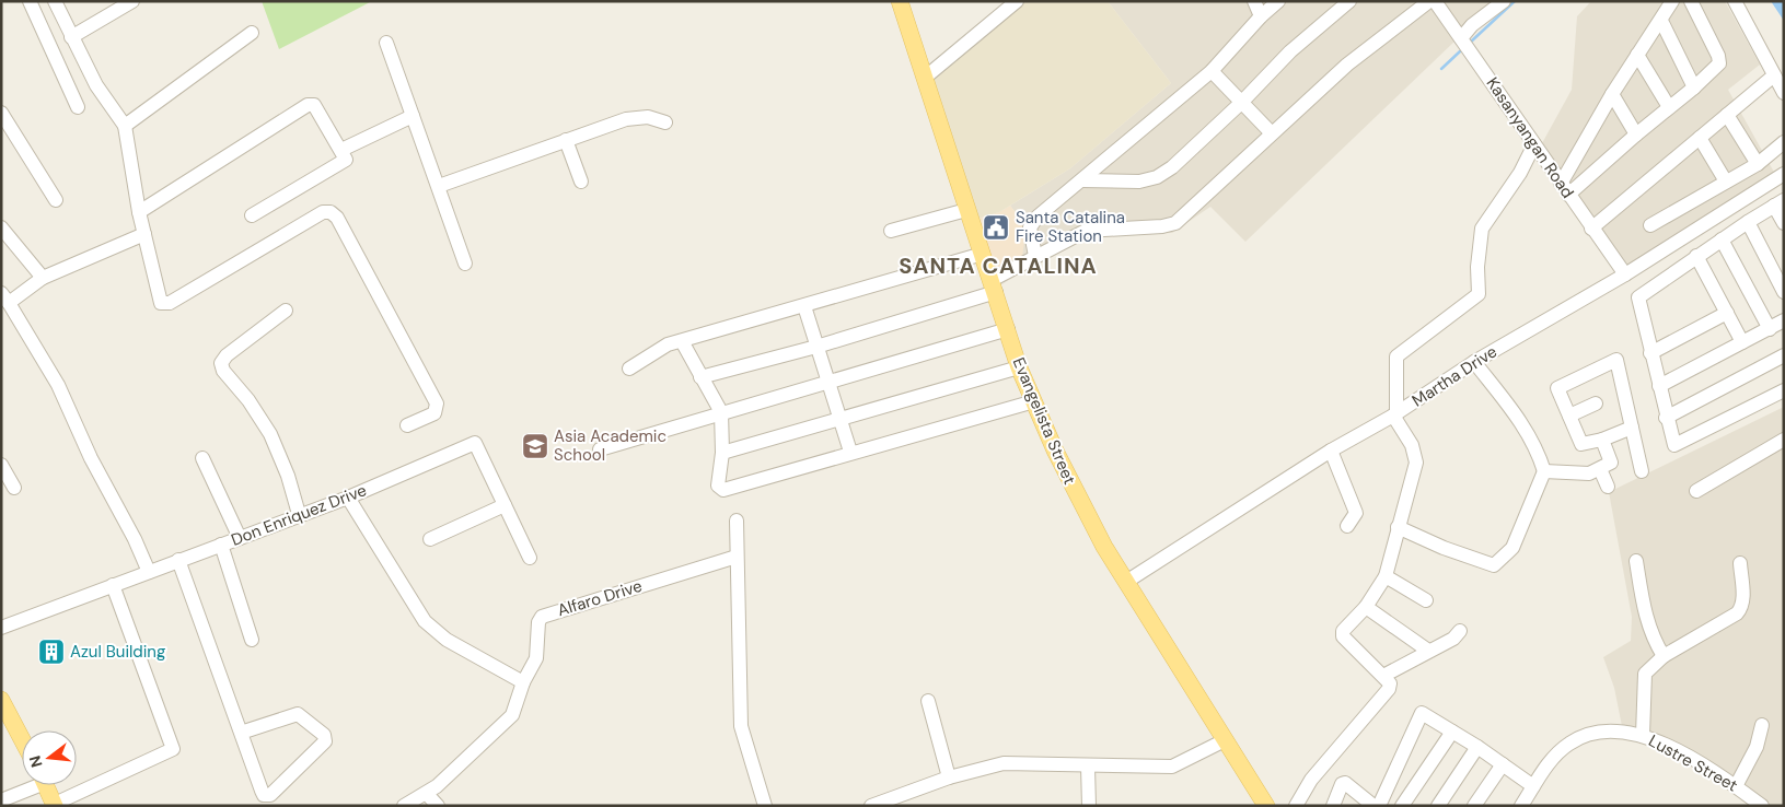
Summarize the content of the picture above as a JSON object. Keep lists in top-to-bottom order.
{
  "streets": {
    "main road": ["Evangelista Street"],
    "street": [
      "Kasanyangan Road",
      "Martha Drive",
      "Don Enriquez Drive",
      "Alfaro Drive",
      "Lustre Street"
    ]
  },
  "crossings": [
    ["Kasanyangan Road", "Martha Drive"],
    ["Martha Drive", "Evangelista Street"]
  ],
  "districts": ["SANTA CATALINA"],
  "places": {
    "public building": ["Santa Catalina Fire Station"],
    "school or university": ["Asia Academic School"],
    "building": ["Azul Building"]
  },
  "north": "left"
}
